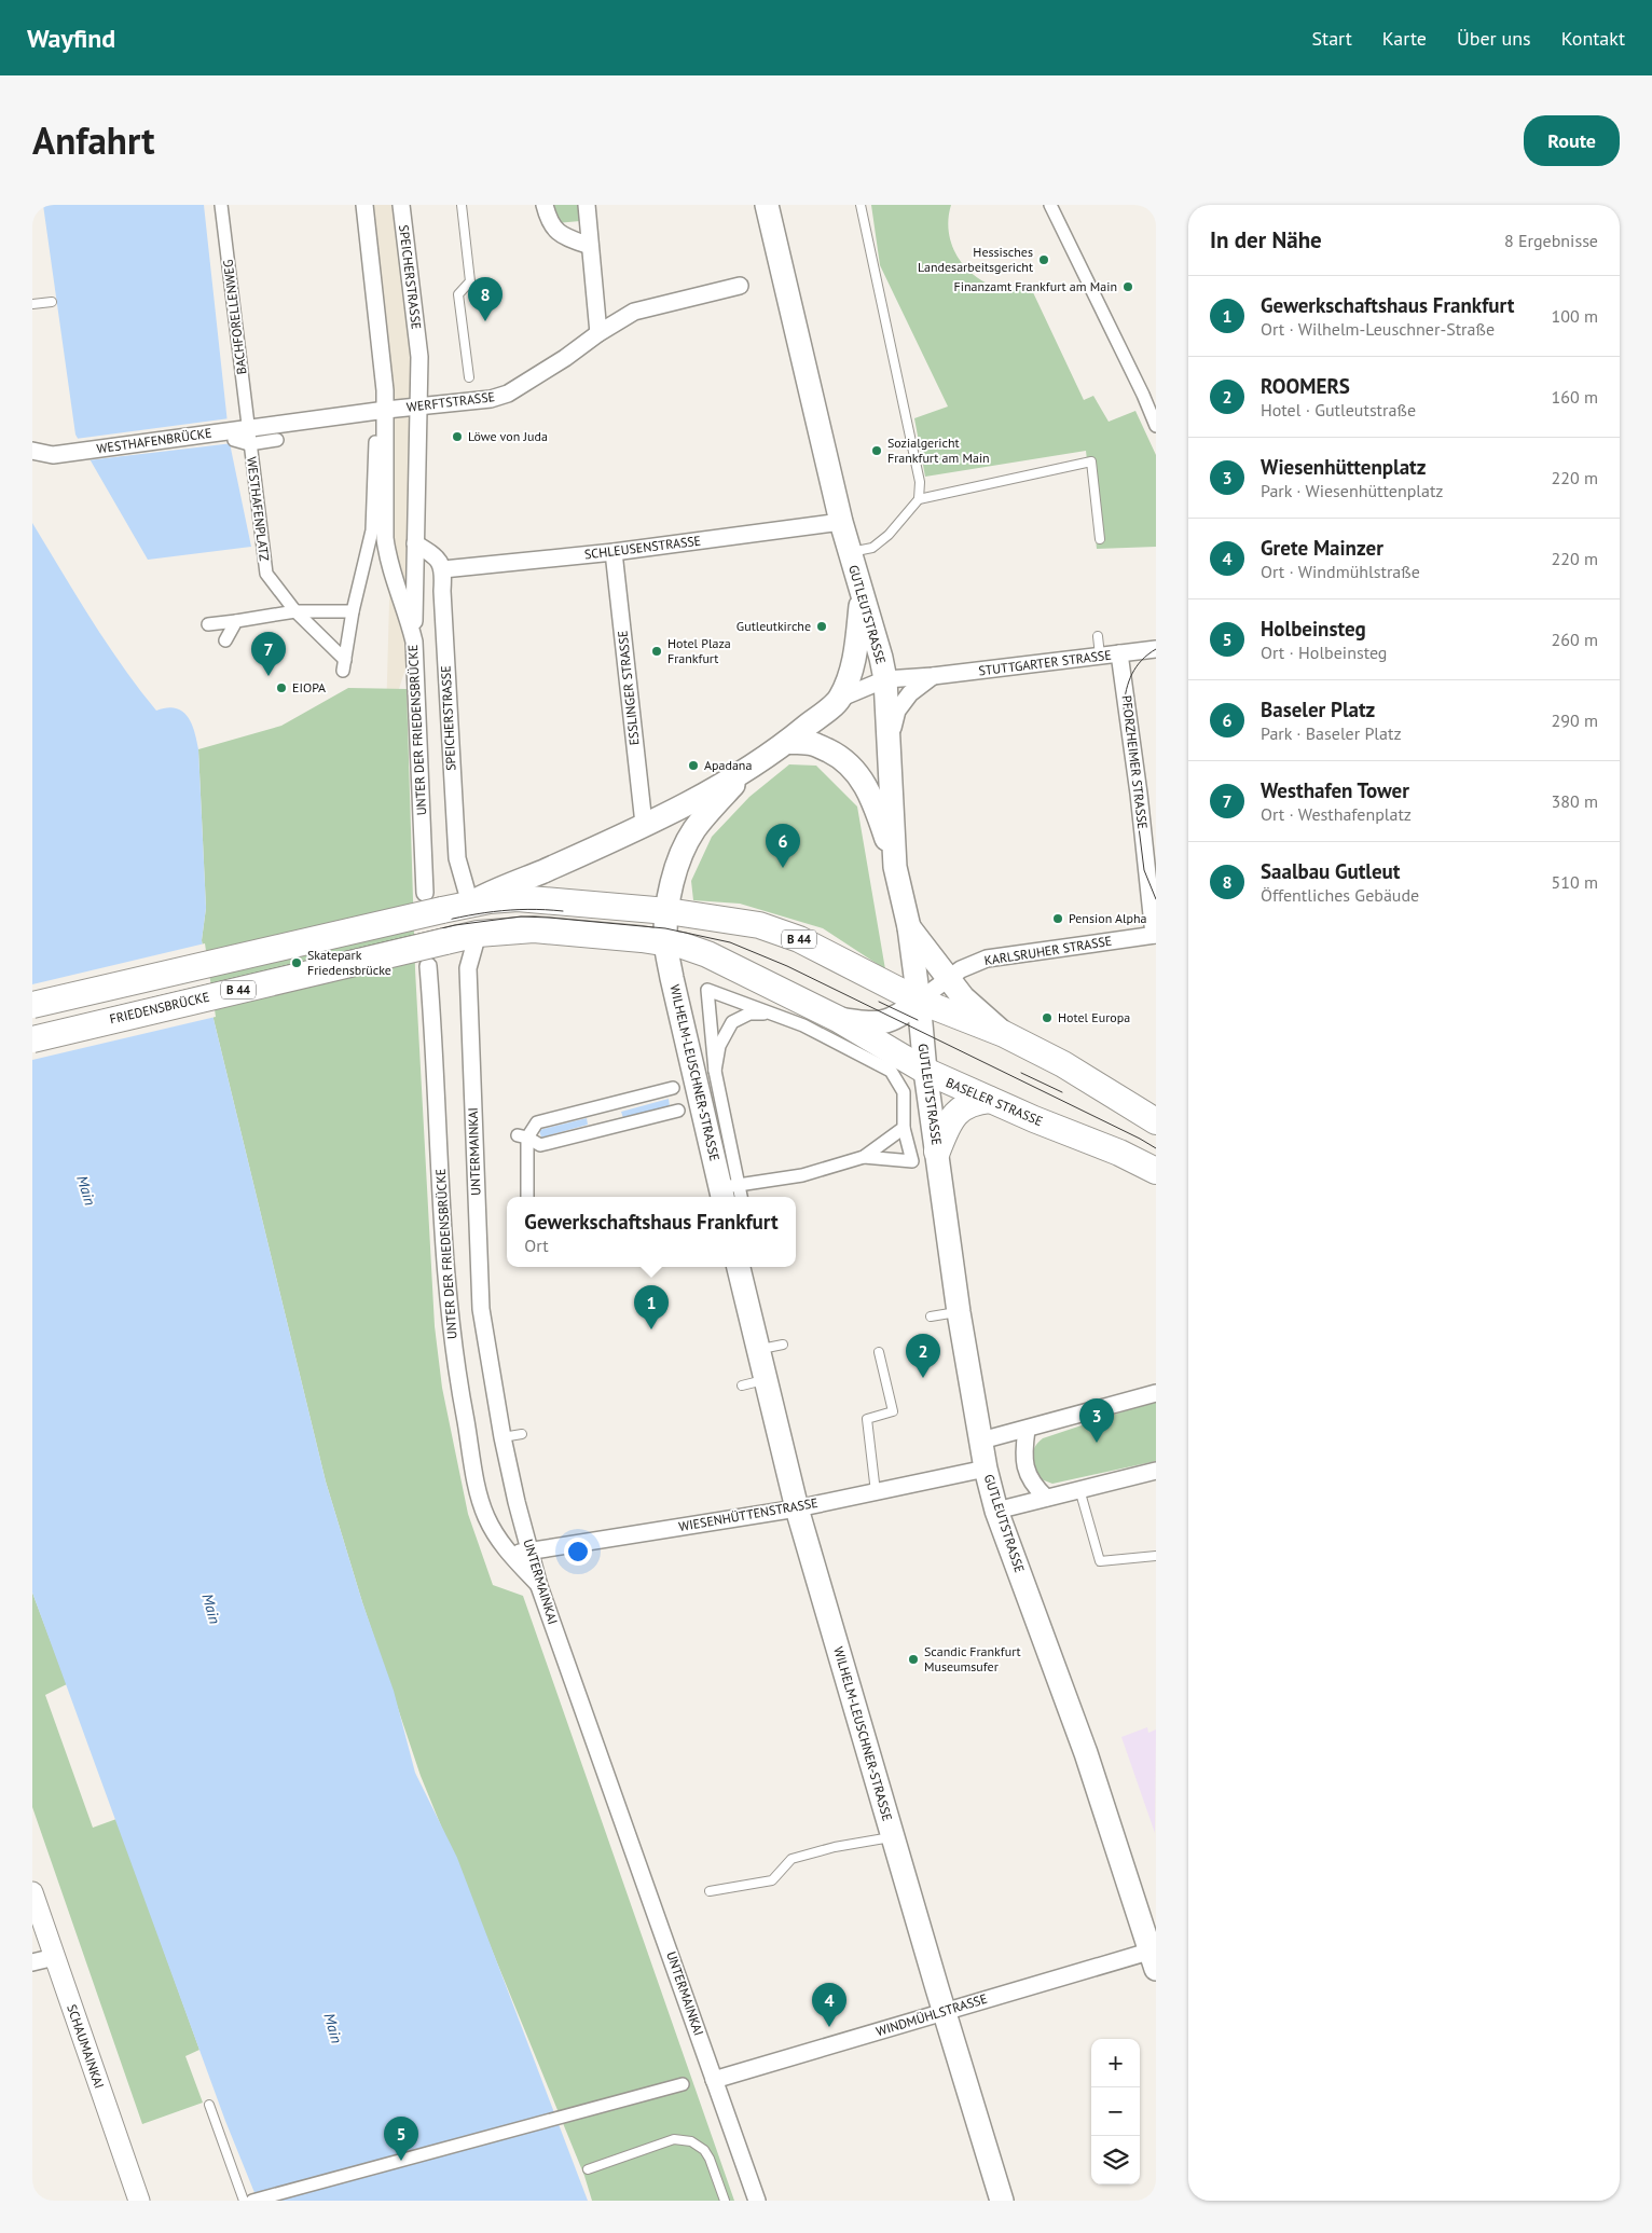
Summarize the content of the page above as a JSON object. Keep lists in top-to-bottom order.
{
  "streets": {
    "main road": [
      "GUTLEUTSTRASSE",
      "STUTTGARTER STRASSE",
      "B 44",
      "FRIEDENSBRÜCKE",
      "WILHELM-LEUSCHNER-STRASSE",
      "BASELER STRASSE"
    ],
    "street": [
      "SPEICHERSTRASSE",
      "BACHFORELLENWEG",
      "WERFTSTRASSE",
      "WESTHAFENBRÜCKE",
      "WESTHAFENPLATZ",
      "SCHLEUSENSTRASSE",
      "ESSLINGER STRASSE",
      "UNTER DER FRIEDENSBRÜCKE",
      "PFORZHEIMER STRASSE",
      "KARLSRUHER STRASSE",
      "UNTERMAINKAI",
      "WIESENHÜTTENSTRASSE",
      "WINDMÜHLSTRASSE",
      "SCHAUMAINKAI"
    ]
  },
  "crossings": [
    ["SPEICHERSTRASSE", "WERFTSTRASSE"],
    ["SPEICHERSTRASSE", "SCHLEUSENSTRASSE"],
    ["SPEICHERSTRASSE", "STUTTGARTER STRASSE"],
    ["SPEICHERSTRASSE", "UNTER DER FRIEDENSBRÜCKE"],
    ["SPEICHERSTRASSE", "B 44"],
    ["BACHFORELLENWEG", "WERFTSTRASSE"],
    ["BACHFORELLENWEG", "WESTHAFENBRÜCKE"],
    ["BACHFORELLENWEG", "WESTHAFENPLATZ"],
    ["WERFTSTRASSE", "WESTHAFENBRÜCKE"],
    ["WERFTSTRASSE", "WESTHAFENPLATZ"],
    ["WERFTSTRASSE", "UNTER DER FRIEDENSBRÜCKE"],
    ["WESTHAFENBRÜCKE", "WESTHAFENPLATZ"],
    ["SCHLEUSENSTRASSE", "GUTLEUTSTRASSE"],
    ["SCHLEUSENSTRASSE", "ESSLINGER STRASSE"],
    ["GUTLEUTSTRASSE", "STUTTGARTER STRASSE"],
    ["GUTLEUTSTRASSE", "B 44"],
    ["GUTLEUTSTRASSE", "KARLSRUHER STRASSE"],
    ["GUTLEUTSTRASSE", "WILHELM-LEUSCHNER-STRASSE"],
    ["GUTLEUTSTRASSE", "BASELER STRASSE"],
    ["GUTLEUTSTRASSE", "WIESENHÜTTENSTRASSE"],
    ["GUTLEUTSTRASSE", "WINDMÜHLSTRASSE"],
    ["STUTTGARTER STRASSE", "ESSLINGER STRASSE"],
    ["STUTTGARTER STRASSE", "PFORZHEIMER STRASSE"],
    ["STUTTGARTER STRASSE", "B 44"],
    ["STUTTGARTER STRASSE", "WILHELM-LEUSCHNER-STRASSE"],
    ["UNTER DER FRIEDENSBRÜCKE", "B 44"],
    ["UNTER DER FRIEDENSBRÜCKE", "UNTERMAINKAI"],
    ["UNTER DER FRIEDENSBRÜCKE", "WIESENHÜTTENSTRASSE"],
    ["PFORZHEIMER STRASSE", "KARLSRUHER STRASSE"],
    ["B 44", "KARLSRUHER STRASSE"],
    ["B 44", "FRIEDENSBRÜCKE"],
    ["B 44", "WILHELM-LEUSCHNER-STRASSE"],
    ["B 44", "BASELER STRASSE"],
    ["B 44", "UNTERMAINKAI"],
    ["FRIEDENSBRÜCKE", "UNTERMAINKAI"],
    ["WILHELM-LEUSCHNER-STRASSE", "WIESENHÜTTENSTRASSE"],
    ["WILHELM-LEUSCHNER-STRASSE", "WINDMÜHLSTRASSE"],
    ["UNTERMAINKAI", "WIESENHÜTTENSTRASSE"],
    ["UNTERMAINKAI", "WINDMÜHLSTRASSE"]
  ],
  "water": ["Main"],
  "places": [
    "Hessisches Landesarbeitsgericht",
    "Finanzamt Frankfurt am Main",
    "Löwe von Juda",
    "Sozialgericht Frankfurt am Main",
    "Gutleutkirche",
    "Hotel Plaza Frankfurt",
    "EIOPA",
    "Apadana",
    "Pension Alpha",
    "Skatepark Friedensbrücke",
    "Hotel Europa",
    "Scandic Frankfurt Museumsufer"
  ],
  "page": {
    "header": "Wayfind",
    "nav": [
      "Start",
      "Karte",
      "Über uns",
      "Kontakt"
    ],
    "title": "Anfahrt",
    "buttons": "Route",
    "heading": ["In der Nähe", "8 Ergebnisse"],
    "list": [
      {
        "mark": "1",
        "name": "Gewerkschaftshaus Frankfurt",
        "note": "Ort · Wilhelm-Leuschner-Straße",
        "value": "100 m"
      },
      {
        "mark": "2",
        "name": "ROOMERS",
        "note": "Hotel · Gutleutstraße",
        "value": "160 m"
      },
      {
        "mark": "3",
        "name": "Wiesenhüttenplatz",
        "note": "Park · Wiesenhüttenplatz",
        "value": "220 m"
      },
      {
        "mark": "4",
        "name": "Grete Mainzer",
        "note": "Ort · Windmühlstraße",
        "value": "220 m"
      },
      {
        "mark": "5",
        "name": "Holbeinsteg",
        "note": "Ort · Holbeinsteg",
        "value": "260 m"
      },
      {
        "mark": "6",
        "name": "Baseler Platz",
        "note": "Park · Baseler Platz",
        "value": "290 m"
      },
      {
        "mark": "7",
        "name": "Westhafen Tower",
        "note": "Ort · Westhafenplatz",
        "value": "380 m"
      },
      {
        "mark": "8",
        "name": "Saalbau Gutleut",
        "note": "Öffentliches Gebäude",
        "value": "510 m"
      }
    ],
    "pins": [
      "8",
      "7",
      "6",
      "1",
      "2",
      "3",
      "4",
      "5"
    ],
    "popup": ["Gewerkschaftshaus Frankfurt", "Ort"],
    "map_buttons": ["+", "−"]
  }
}
